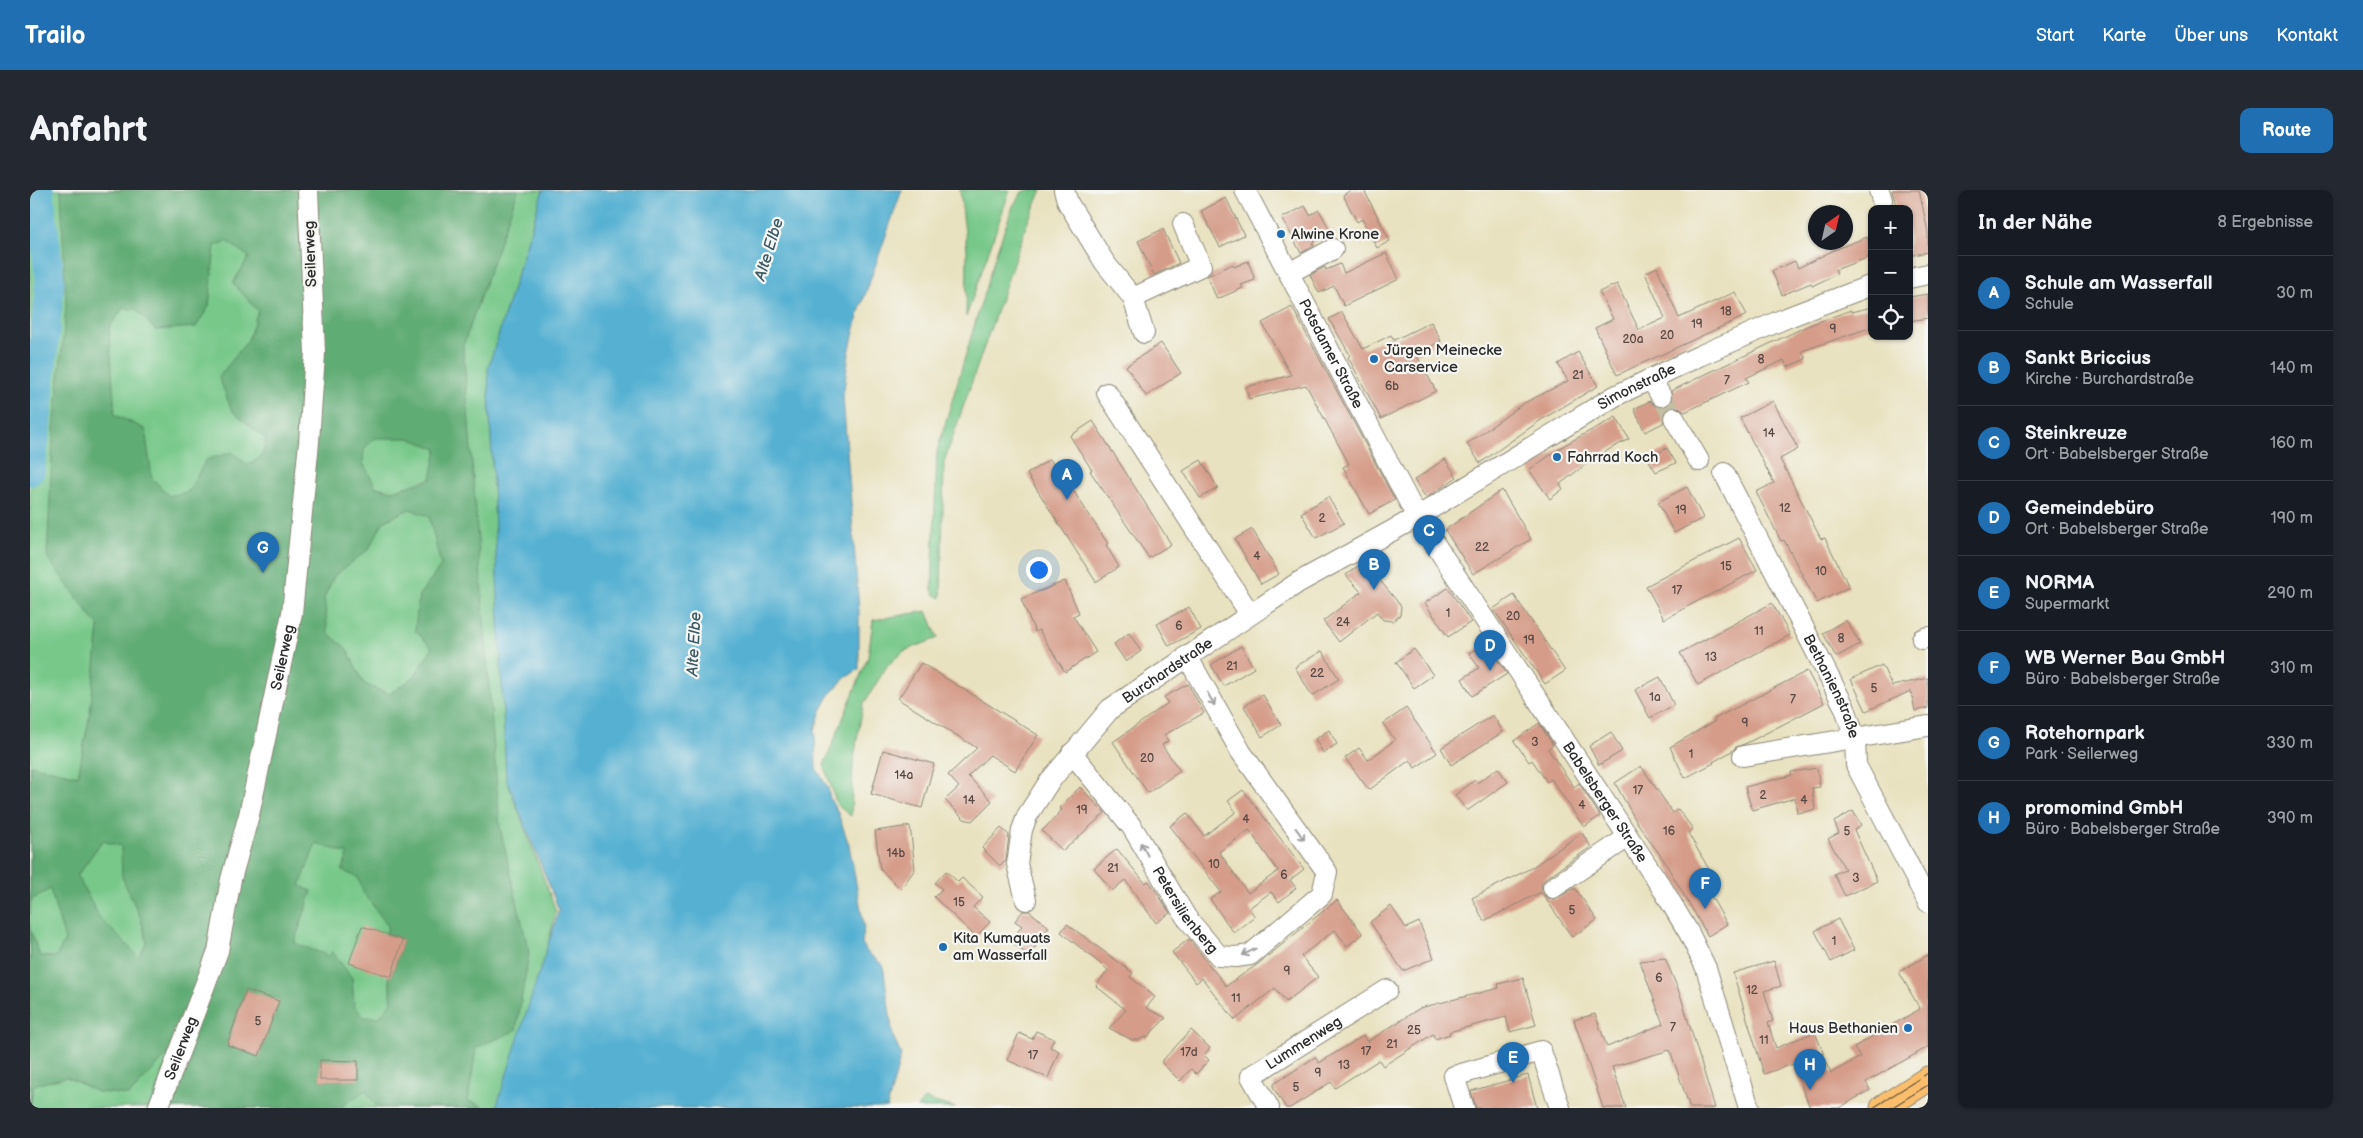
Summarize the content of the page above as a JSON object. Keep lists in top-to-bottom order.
{
  "streets": {
    "street": [
      "Seilerweg",
      "Potsdamer Straße",
      "Simonstraße",
      "Burchardstraße",
      "Bethanienstraße",
      "Babelsberger Straße",
      "Petersilienberg",
      "Lummenweg"
    ]
  },
  "crossings": [
    ["Potsdamer Straße", "Simonstraße"],
    ["Potsdamer Straße", "Burchardstraße"],
    ["Potsdamer Straße", "Babelsberger Straße"],
    ["Simonstraße", "Burchardstraße"],
    ["Simonstraße", "Babelsberger Straße"],
    ["Burchardstraße", "Babelsberger Straße"],
    ["Burchardstraße", "Petersilienberg"]
  ],
  "water": ["Alte Elbe"],
  "places": [
    "Alwine Krone",
    "Jürgen Meinecke Carservice",
    "Fahrrad Koch",
    "Kita Kumquats am Wasserfall",
    "Haus Bethanien"
  ],
  "house_numbers": [
    "18",
    "19",
    "9",
    "20",
    "20a",
    "8",
    "21",
    "7",
    "6b",
    "14",
    "12",
    "19",
    "2",
    "22",
    "4",
    "15",
    "10",
    "17",
    "1",
    "20",
    "24",
    "6",
    "11",
    "8",
    "19",
    "13",
    "21",
    "22",
    "5",
    "1a",
    "7",
    "9",
    "3",
    "1",
    "20",
    "14a",
    "17",
    "2",
    "14",
    "4",
    "4",
    "19",
    "4",
    "16",
    "5",
    "14b",
    "10",
    "21",
    "6",
    "3",
    "15",
    "5",
    "1",
    "9",
    "6",
    "12",
    "11",
    "5",
    "7",
    "25",
    "11",
    "21",
    "17",
    "17d",
    "17",
    "13",
    "9",
    "5"
  ],
  "north": "top right",
  "page": {
    "header": "Trailo",
    "nav": [
      "Start",
      "Karte",
      "Über uns",
      "Kontakt"
    ],
    "buttons": "Route",
    "title": "Anfahrt",
    "heading": ["In der Nähe", "8 Ergebnisse"],
    "map_buttons": ["+", "−"],
    "list": [
      {
        "mark": "A",
        "name": "Schule am Wasserfall",
        "note": "Schule",
        "value": "30 m"
      },
      {
        "mark": "B",
        "name": "Sankt Briccius",
        "note": "Kirche · Burchardstraße",
        "value": "140 m"
      },
      {
        "mark": "C",
        "name": "Steinkreuze",
        "note": "Ort · Babelsberger Straße",
        "value": "160 m"
      },
      {
        "mark": "D",
        "name": "Gemeindebüro",
        "note": "Ort · Babelsberger Straße",
        "value": "190 m"
      },
      {
        "mark": "E",
        "name": "NORMA",
        "note": "Supermarkt",
        "value": "290 m"
      },
      {
        "mark": "F",
        "name": "WB Werner Bau GmbH",
        "note": "Büro · Babelsberger Straße",
        "value": "310 m"
      },
      {
        "mark": "G",
        "name": "Rotehornpark",
        "note": "Park · Seilerweg",
        "value": "330 m"
      },
      {
        "mark": "H",
        "name": "promomind GmbH",
        "note": "Büro · Babelsberger Straße",
        "value": "390 m"
      }
    ],
    "pins": [
      "A",
      "C",
      "G",
      "B",
      "D",
      "F",
      "E",
      "H"
    ]
  }
}
